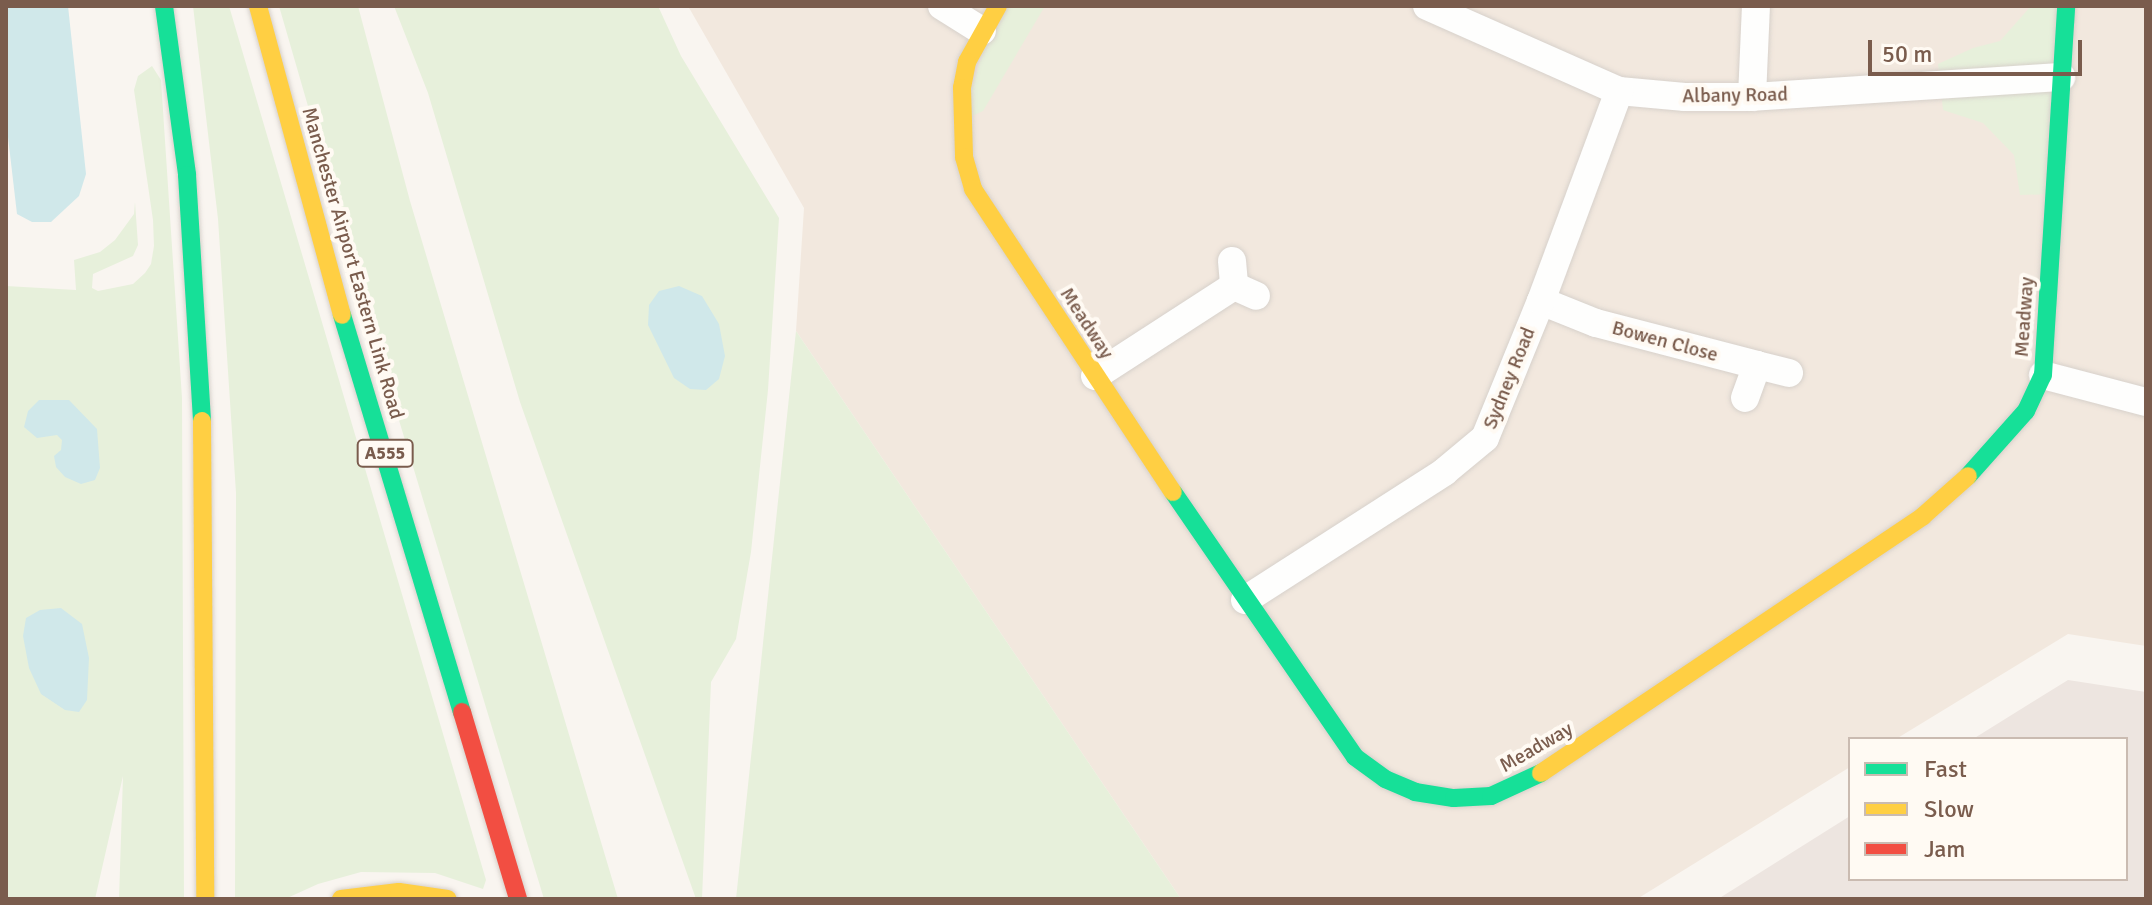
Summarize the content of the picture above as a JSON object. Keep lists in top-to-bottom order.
{
  "streets": {
    "main road": ["Manchester Airport Eastern Link Road", "Meadway", "A555"],
    "street": ["Albany Road", "Bowen Close", "Sydney Road"]
  },
  "crossings": [
    ["Albany Road", "Meadway"],
    ["Albany Road", "Sydney Road"],
    ["Meadway", "Sydney Road"],
    ["Bowen Close", "Sydney Road"]
  ],
  "legend": ["Fast", "Slow", "Jam"],
  "scale_bar": "50 m"
}
